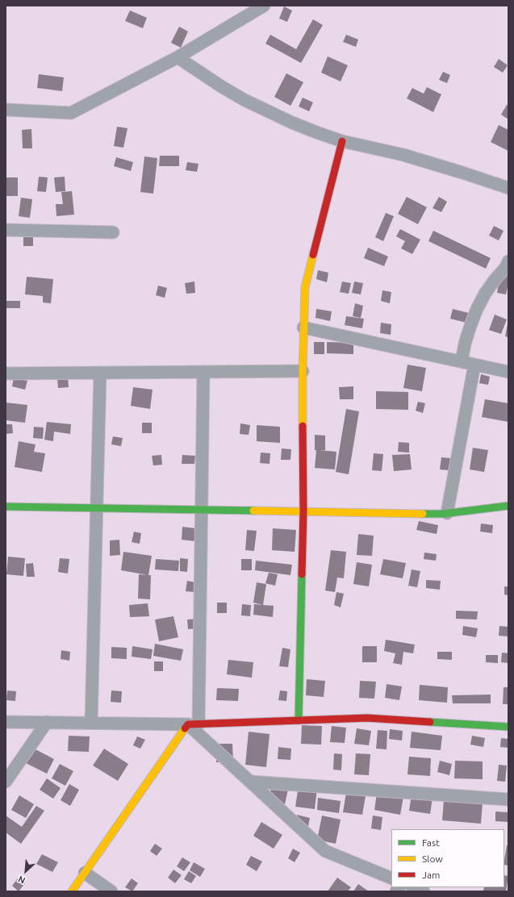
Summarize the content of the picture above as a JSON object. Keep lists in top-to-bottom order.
{
  "legend": ["Fast", "Slow", "Jam"],
  "north": "bottom left"
}
